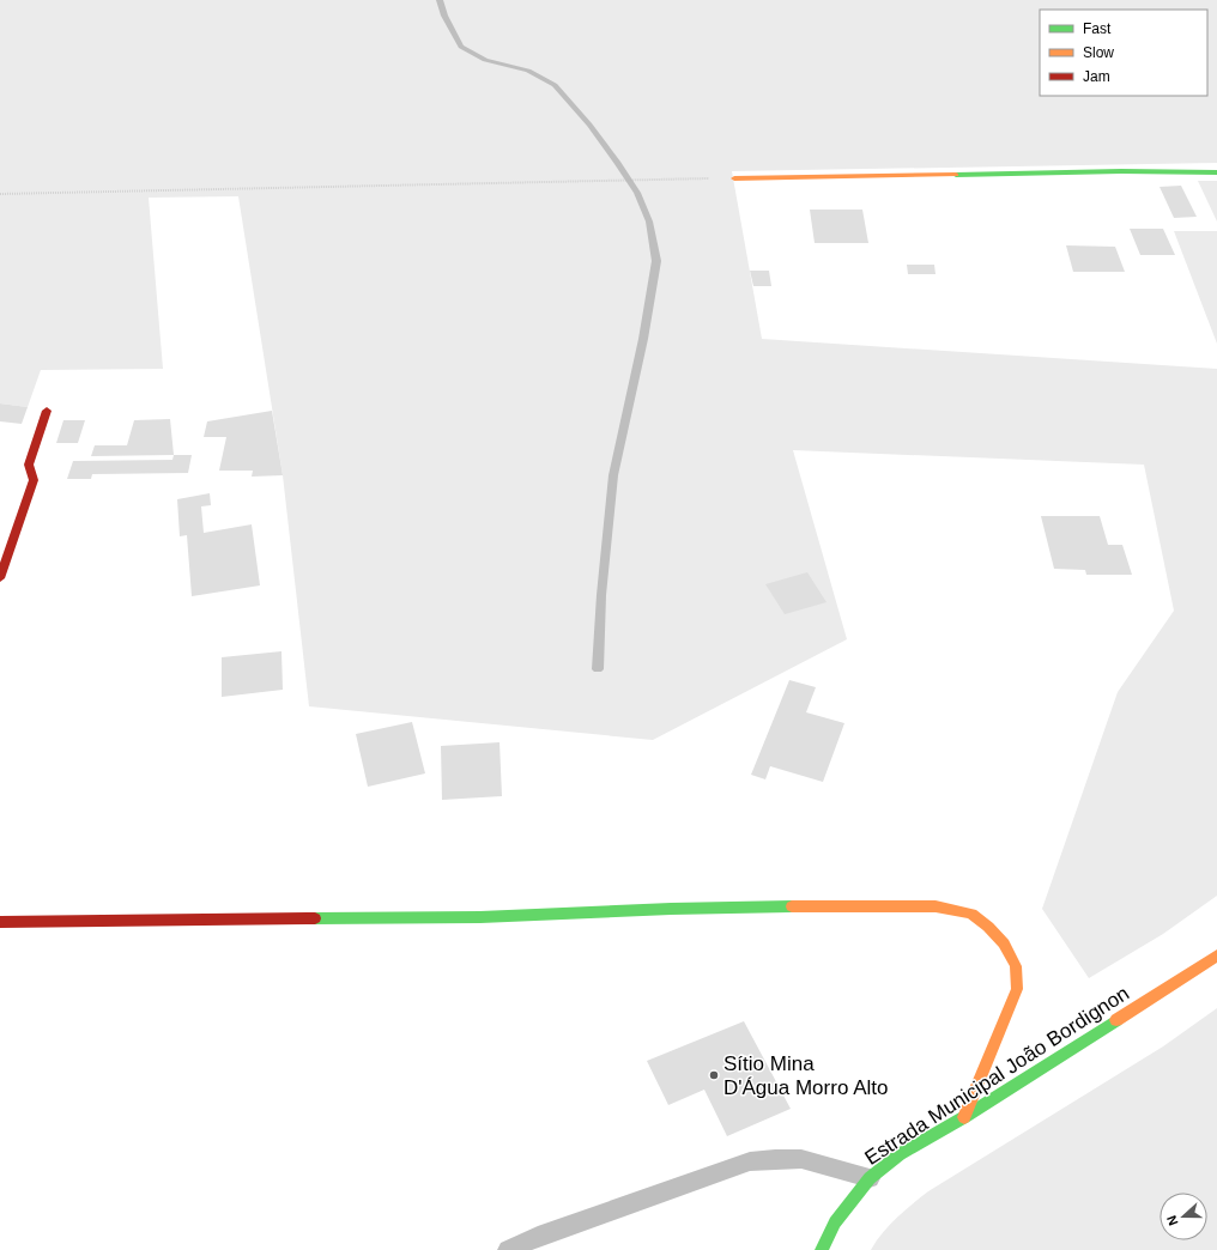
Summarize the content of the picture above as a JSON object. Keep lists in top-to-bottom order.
{
  "streets": {
    "street": ["Estrada Municipal João Bordignon"]
  },
  "places": ["Sítio Mina D'Água Morro Alto"],
  "legend": ["Fast", "Slow", "Jam"],
  "north": "left"
}
